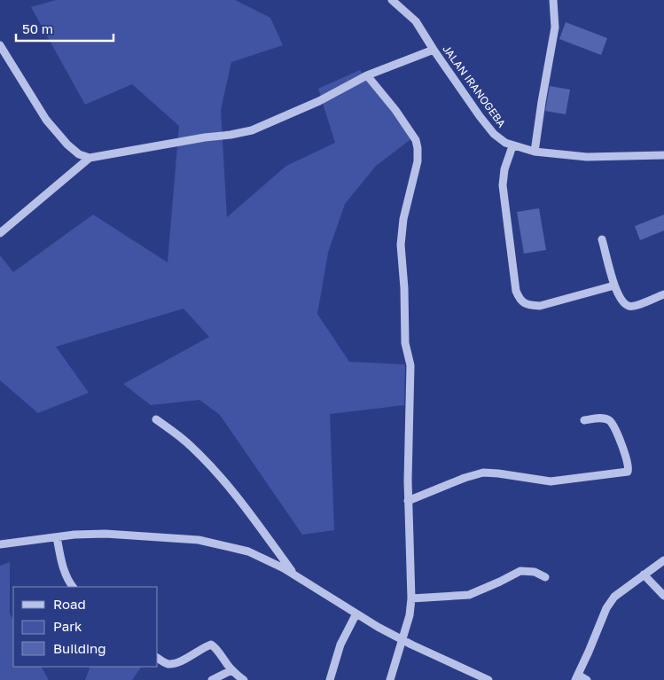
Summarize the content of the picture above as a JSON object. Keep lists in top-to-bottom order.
{
  "streets": {
    "street": ["JALAN IRANOGEBA"]
  },
  "legend": ["Road", "Park", "Building"],
  "scale_bar": "50 m"
}
